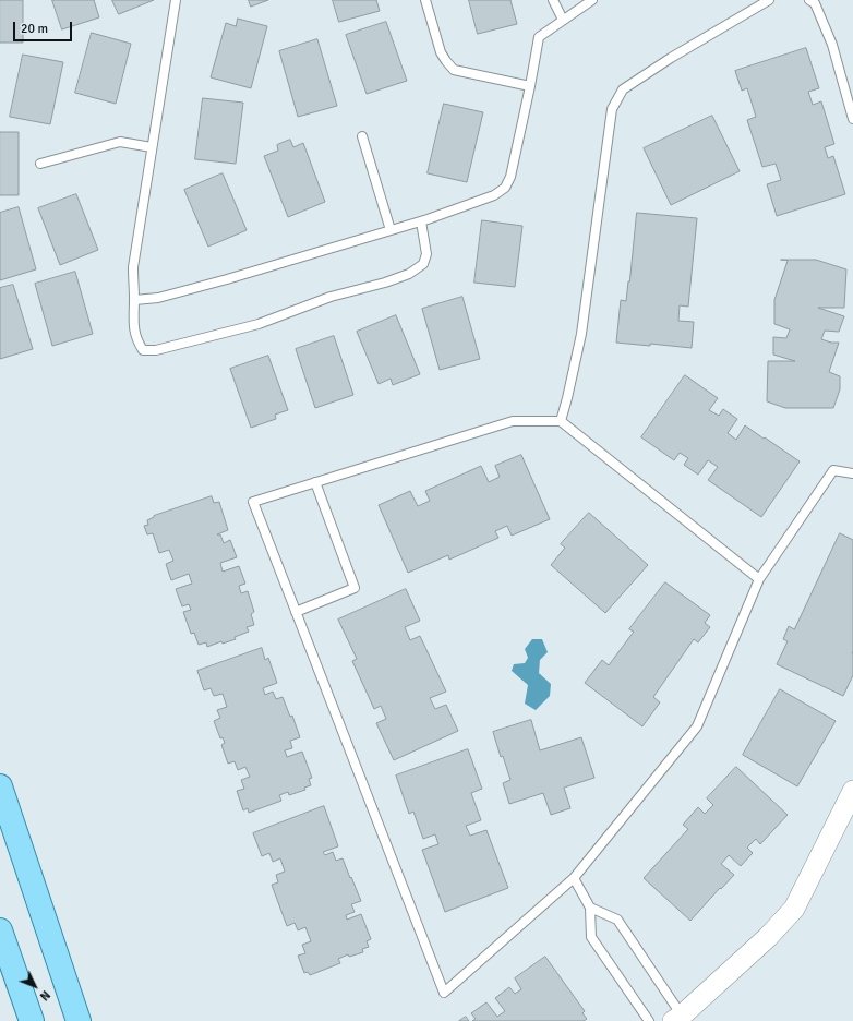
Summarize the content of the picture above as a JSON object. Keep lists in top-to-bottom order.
{
  "scale_bar": "20 m",
  "north": "bottom right"
}
